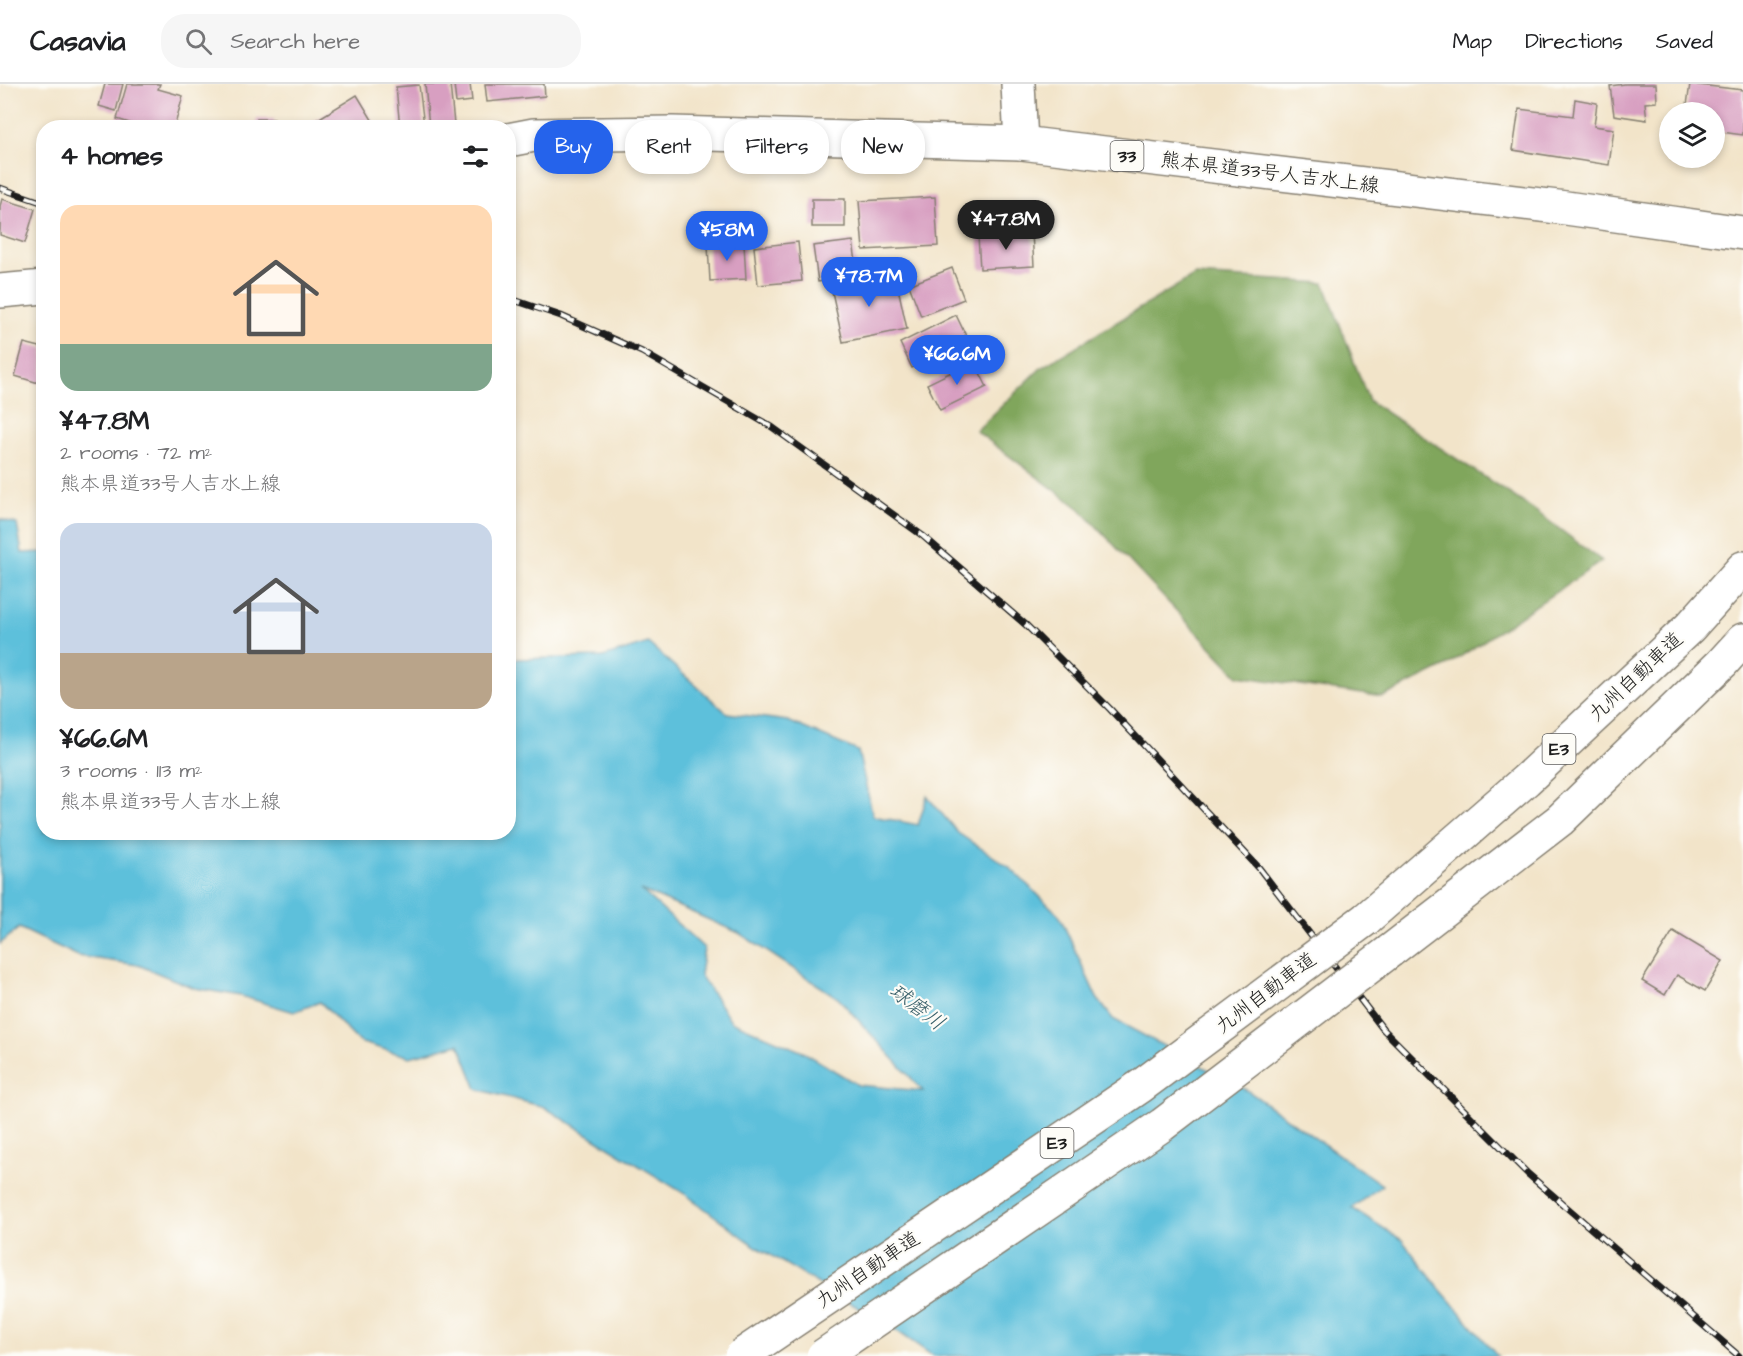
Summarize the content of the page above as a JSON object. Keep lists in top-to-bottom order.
{
  "streets": {
    "main road": [
      "33",
      "熊本県道33号人吉水上線",
      "九州自動車道",
      "E3"
    ]
  },
  "water": ["球磨川"],
  "page": {
    "header": "Casavia",
    "search": "Search here",
    "nav": ["Map", "Directions", "Saved"],
    "chip": [
      "Buy",
      "Rent",
      "Filters",
      "New"
    ],
    "heading": "4 homes",
    "list": [
      {
        "name": "¥47.8M",
        "note": "2 rooms · 72 m² · 熊本県道33号人吉水上線"
      },
      {
        "name": "¥66.6M",
        "note": "3 rooms · 113 m² · 熊本県道33号人吉水上線"
      }
    ],
    "price": [
      "¥47.8M",
      "¥58M",
      "¥78.7M",
      "¥66.6M"
    ]
  }
}
